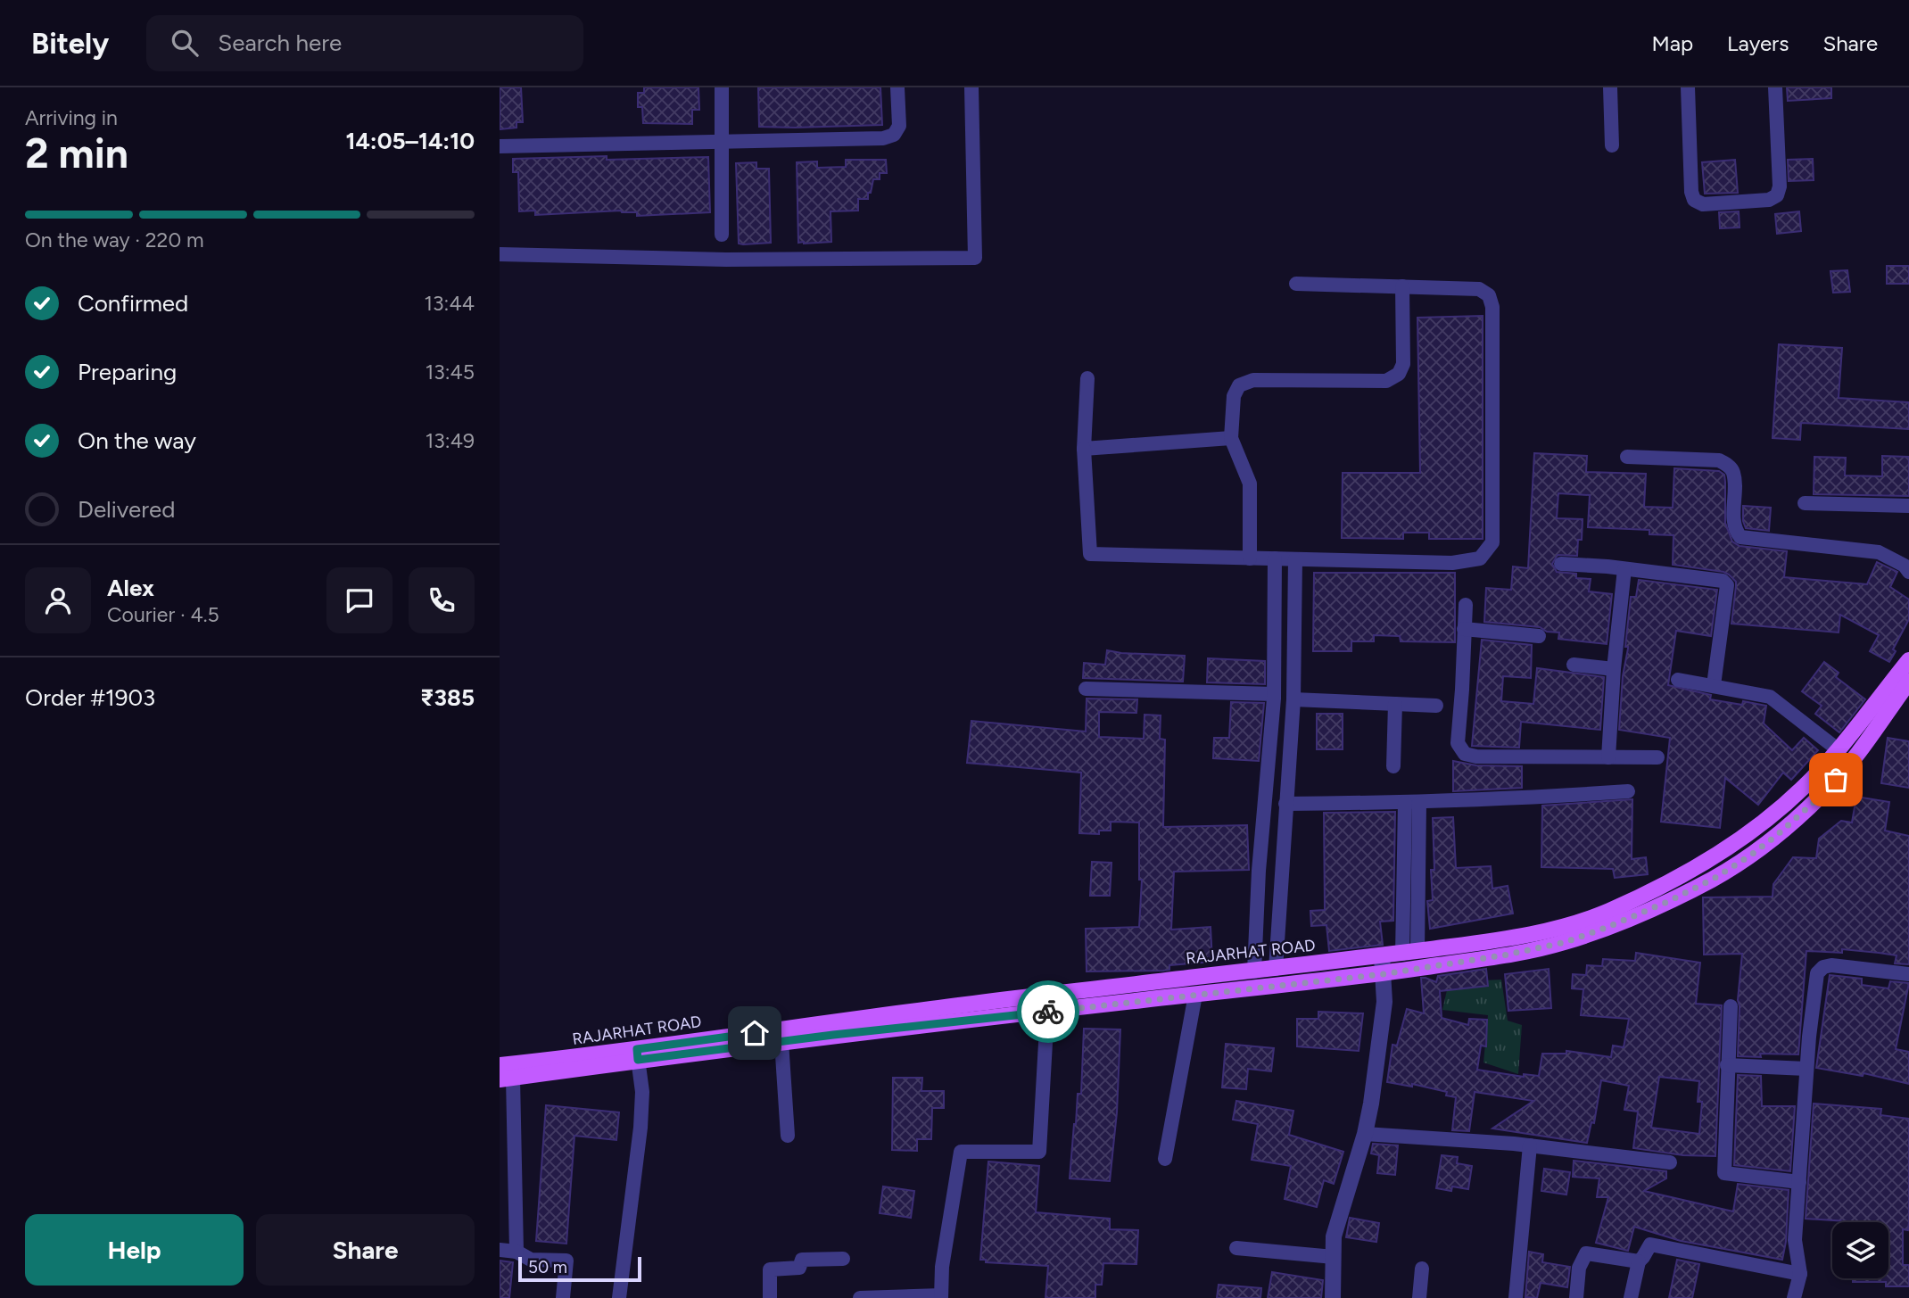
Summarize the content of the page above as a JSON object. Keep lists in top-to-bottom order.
{
  "streets": {
    "main road": ["RAJARHAT ROAD"]
  },
  "scale_bar": "50 m",
  "page": {
    "header": "Bitely",
    "search": "Search here",
    "nav": ["Map", "Layers", "Share"],
    "heading": ["2 min", "Arriving in", "14:05–14:10"],
    "panel": [
      "Alex",
      "Courier · 4.5",
      "Order #1903",
      "₹385"
    ],
    "bar": "On the way · 220 m",
    "list": [
      ["Confirmed", "13:44"],
      ["Preparing", "13:45"],
      ["On the way", "13:49"],
      "Delivered"
    ],
    "buttons": ["Help", "Share"],
    "scale": "50 m"
  }
}
